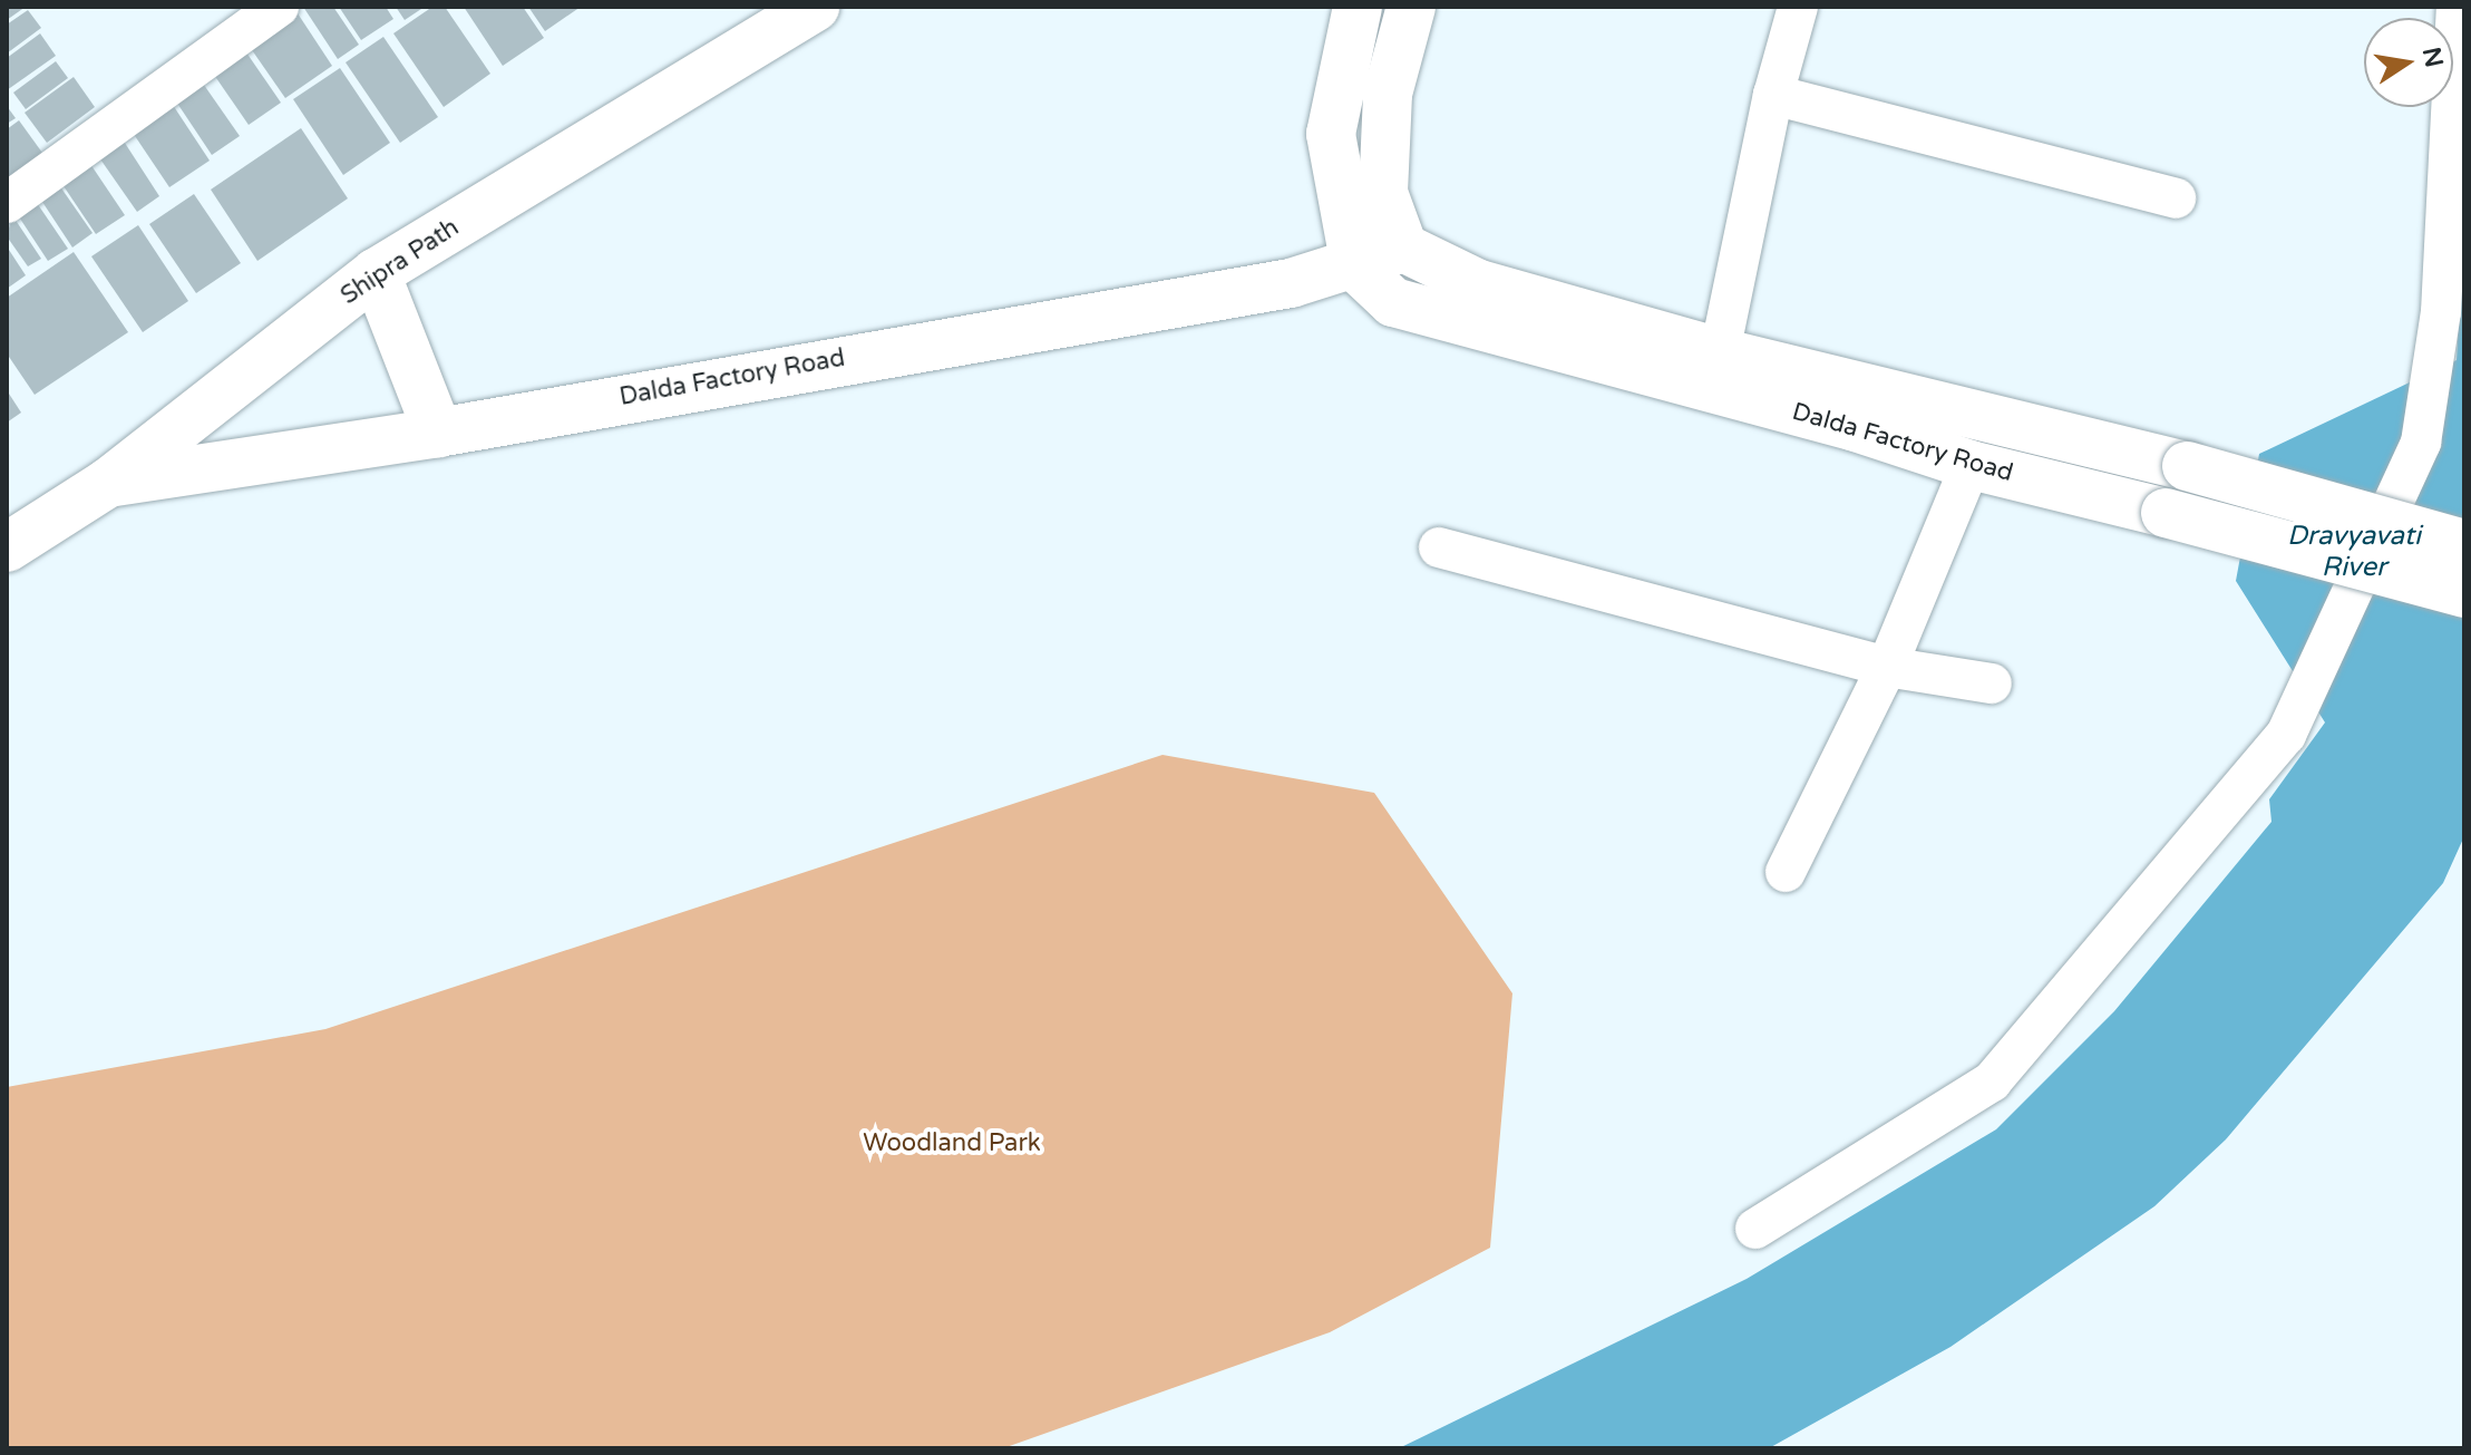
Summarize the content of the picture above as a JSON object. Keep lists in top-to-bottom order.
{
  "streets": {
    "street": ["Shipra Path", "Dalda Factory Road"]
  },
  "crossings": [
    ["Shipra Path", "Dalda Factory Road"]
  ],
  "water": ["Dravyavati River"],
  "parks": ["Woodland Park"],
  "north": "right"
}
